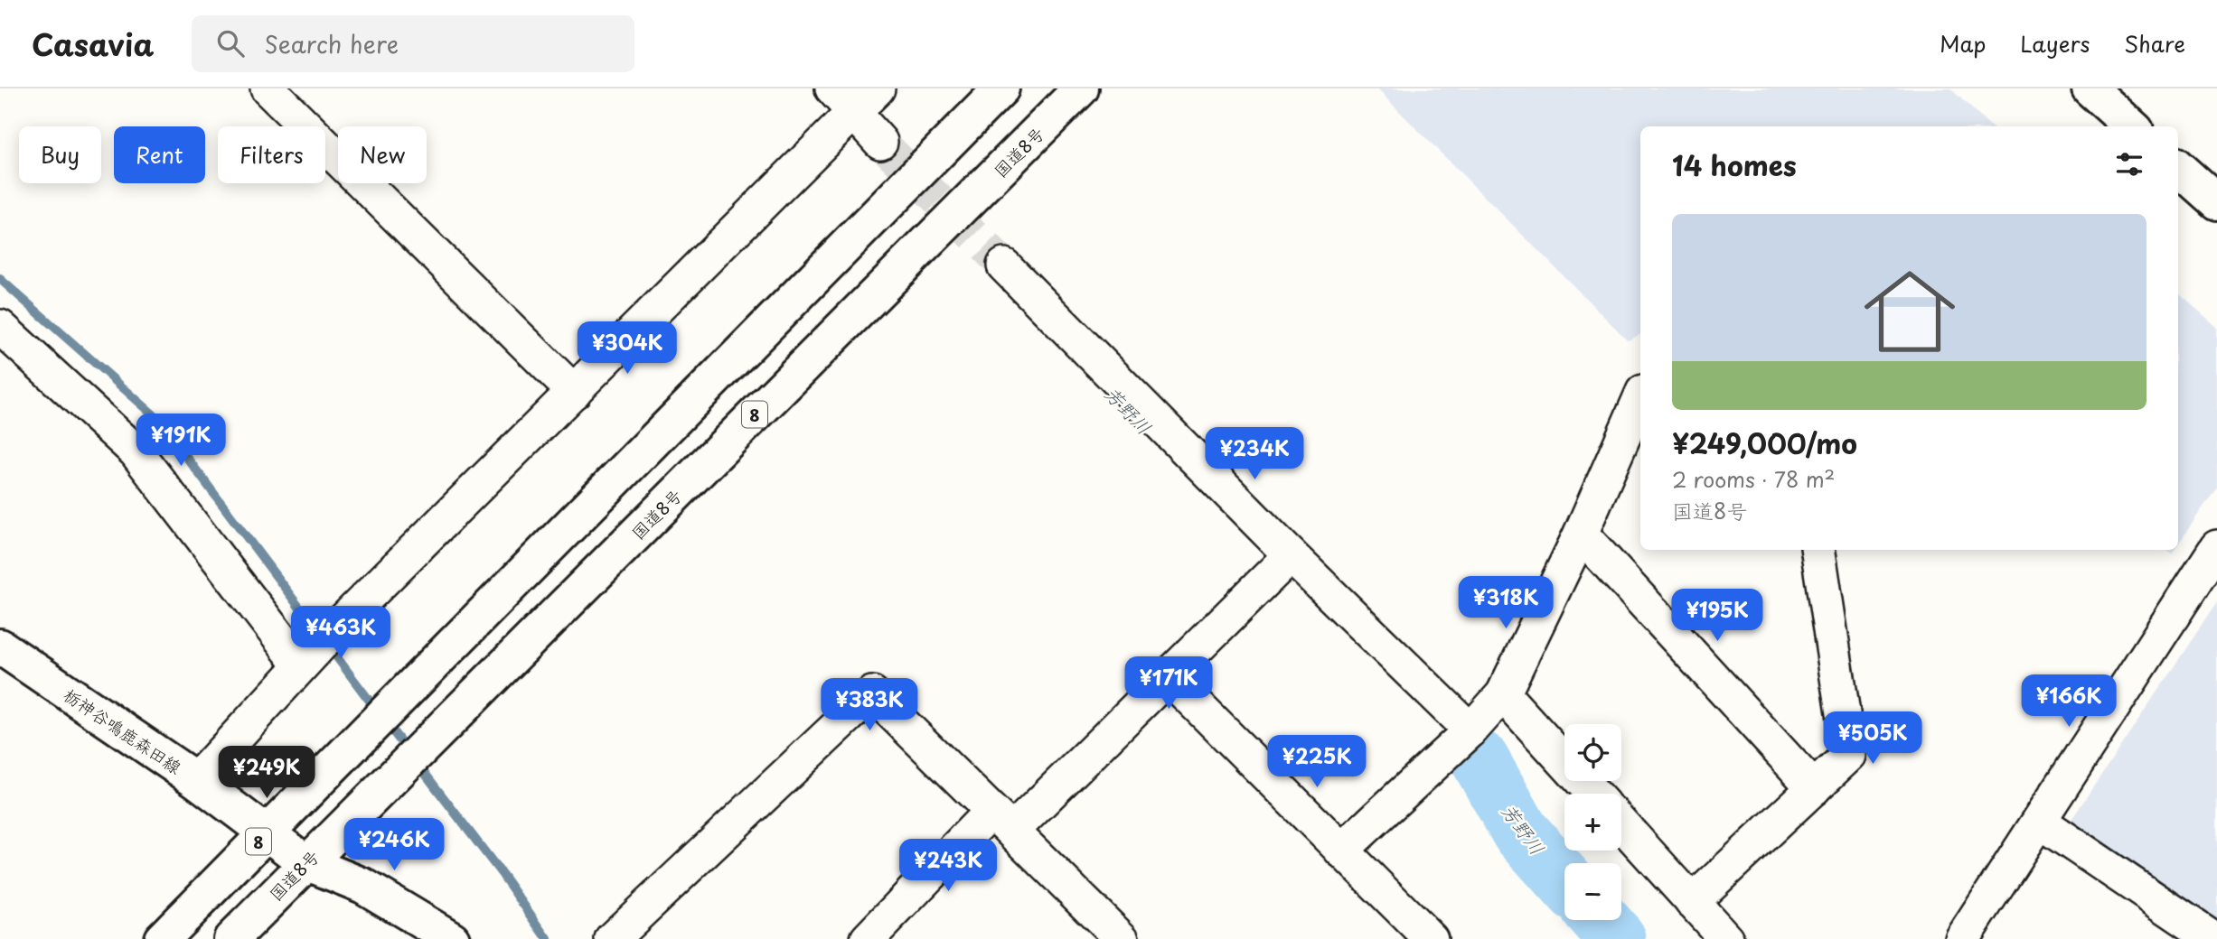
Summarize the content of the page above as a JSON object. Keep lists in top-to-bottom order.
{
  "streets": {
    "main road": ["国道8号", "8", "栃神谷鳴鹿森田線"]
  },
  "crossings": [
    ["国道8号", "栃神谷鳴鹿森田線"],
    ["8", "栃神谷鳴鹿森田線"]
  ],
  "water": ["芳野川"],
  "page": {
    "header": "Casavia",
    "search": "Search here",
    "nav": ["Map", "Layers", "Share"],
    "chip": [
      "Buy",
      "Rent",
      "Filters",
      "New"
    ],
    "heading": "14 homes",
    "list": [
      {
        "name": "¥249,000/mo",
        "note": "2 rooms · 78 m² · 国道8号"
      }
    ],
    "price": [
      "¥304K",
      "¥191K",
      "¥234K",
      "¥318K",
      "¥195K",
      "¥463K",
      "¥171K",
      "¥166K",
      "¥383K",
      "¥505K",
      "¥225K",
      "¥249K",
      "¥246K",
      "¥243K"
    ],
    "map_buttons": ["+", "−"]
  }
}
